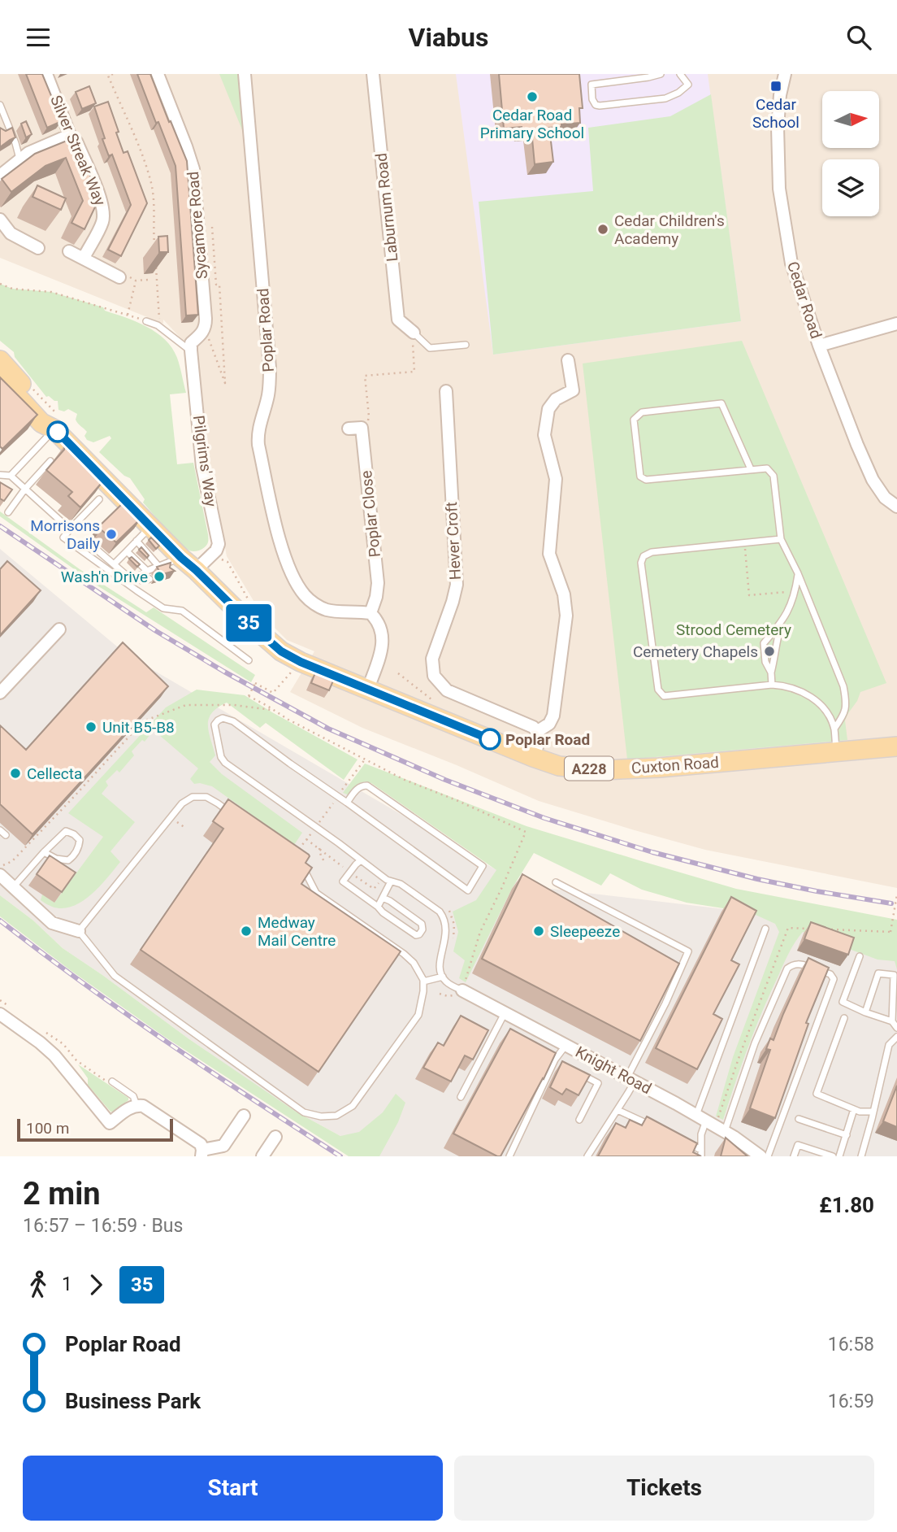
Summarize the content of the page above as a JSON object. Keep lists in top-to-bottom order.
{
  "streets": {
    "main road": ["Cuxton Road", "A228"],
    "street": [
      "Silver Streak Way",
      "Laburnum Road",
      "Sycamore Road",
      "Cedar Road",
      "Poplar Road",
      "Pilgrims' Way",
      "Poplar Close",
      "Hever Croft",
      "Knight Road"
    ]
  },
  "crossings": [
    ["Sycamore Road", "Pilgrims' Way"],
    ["Poplar Road", "Poplar Close"],
    ["Pilgrims' Way", "Cuxton Road"]
  ],
  "parks": ["Strood Cemetery"],
  "places": {
    "transit": ["Cedar School"],
    "other": [
      "Cedar Road Primary School",
      "Cedar Children's Academy",
      "Morrisons Daily",
      "Wash'n Drive",
      "Cemetery Chapels",
      "Unit B5-B8",
      "Poplar Road",
      "Cellecta",
      "Medway Mail Centre",
      "Sleepeeze"
    ]
  },
  "lines": ["bus line 35"],
  "scale_bar": "100 m",
  "north": "right",
  "page": {
    "header": "Viabus",
    "on_map": "35",
    "scale": "100 m",
    "heading": ["2 min", "16:57 – 16:59 · Bus", "£1.80"],
    "legs": ["1", "35"],
    "list": [
      {
        "name": "Poplar Road",
        "value": "16:58"
      },
      {
        "name": "Business Park",
        "value": "16:59"
      }
    ],
    "buttons": ["Start", "Tickets"]
  }
}
